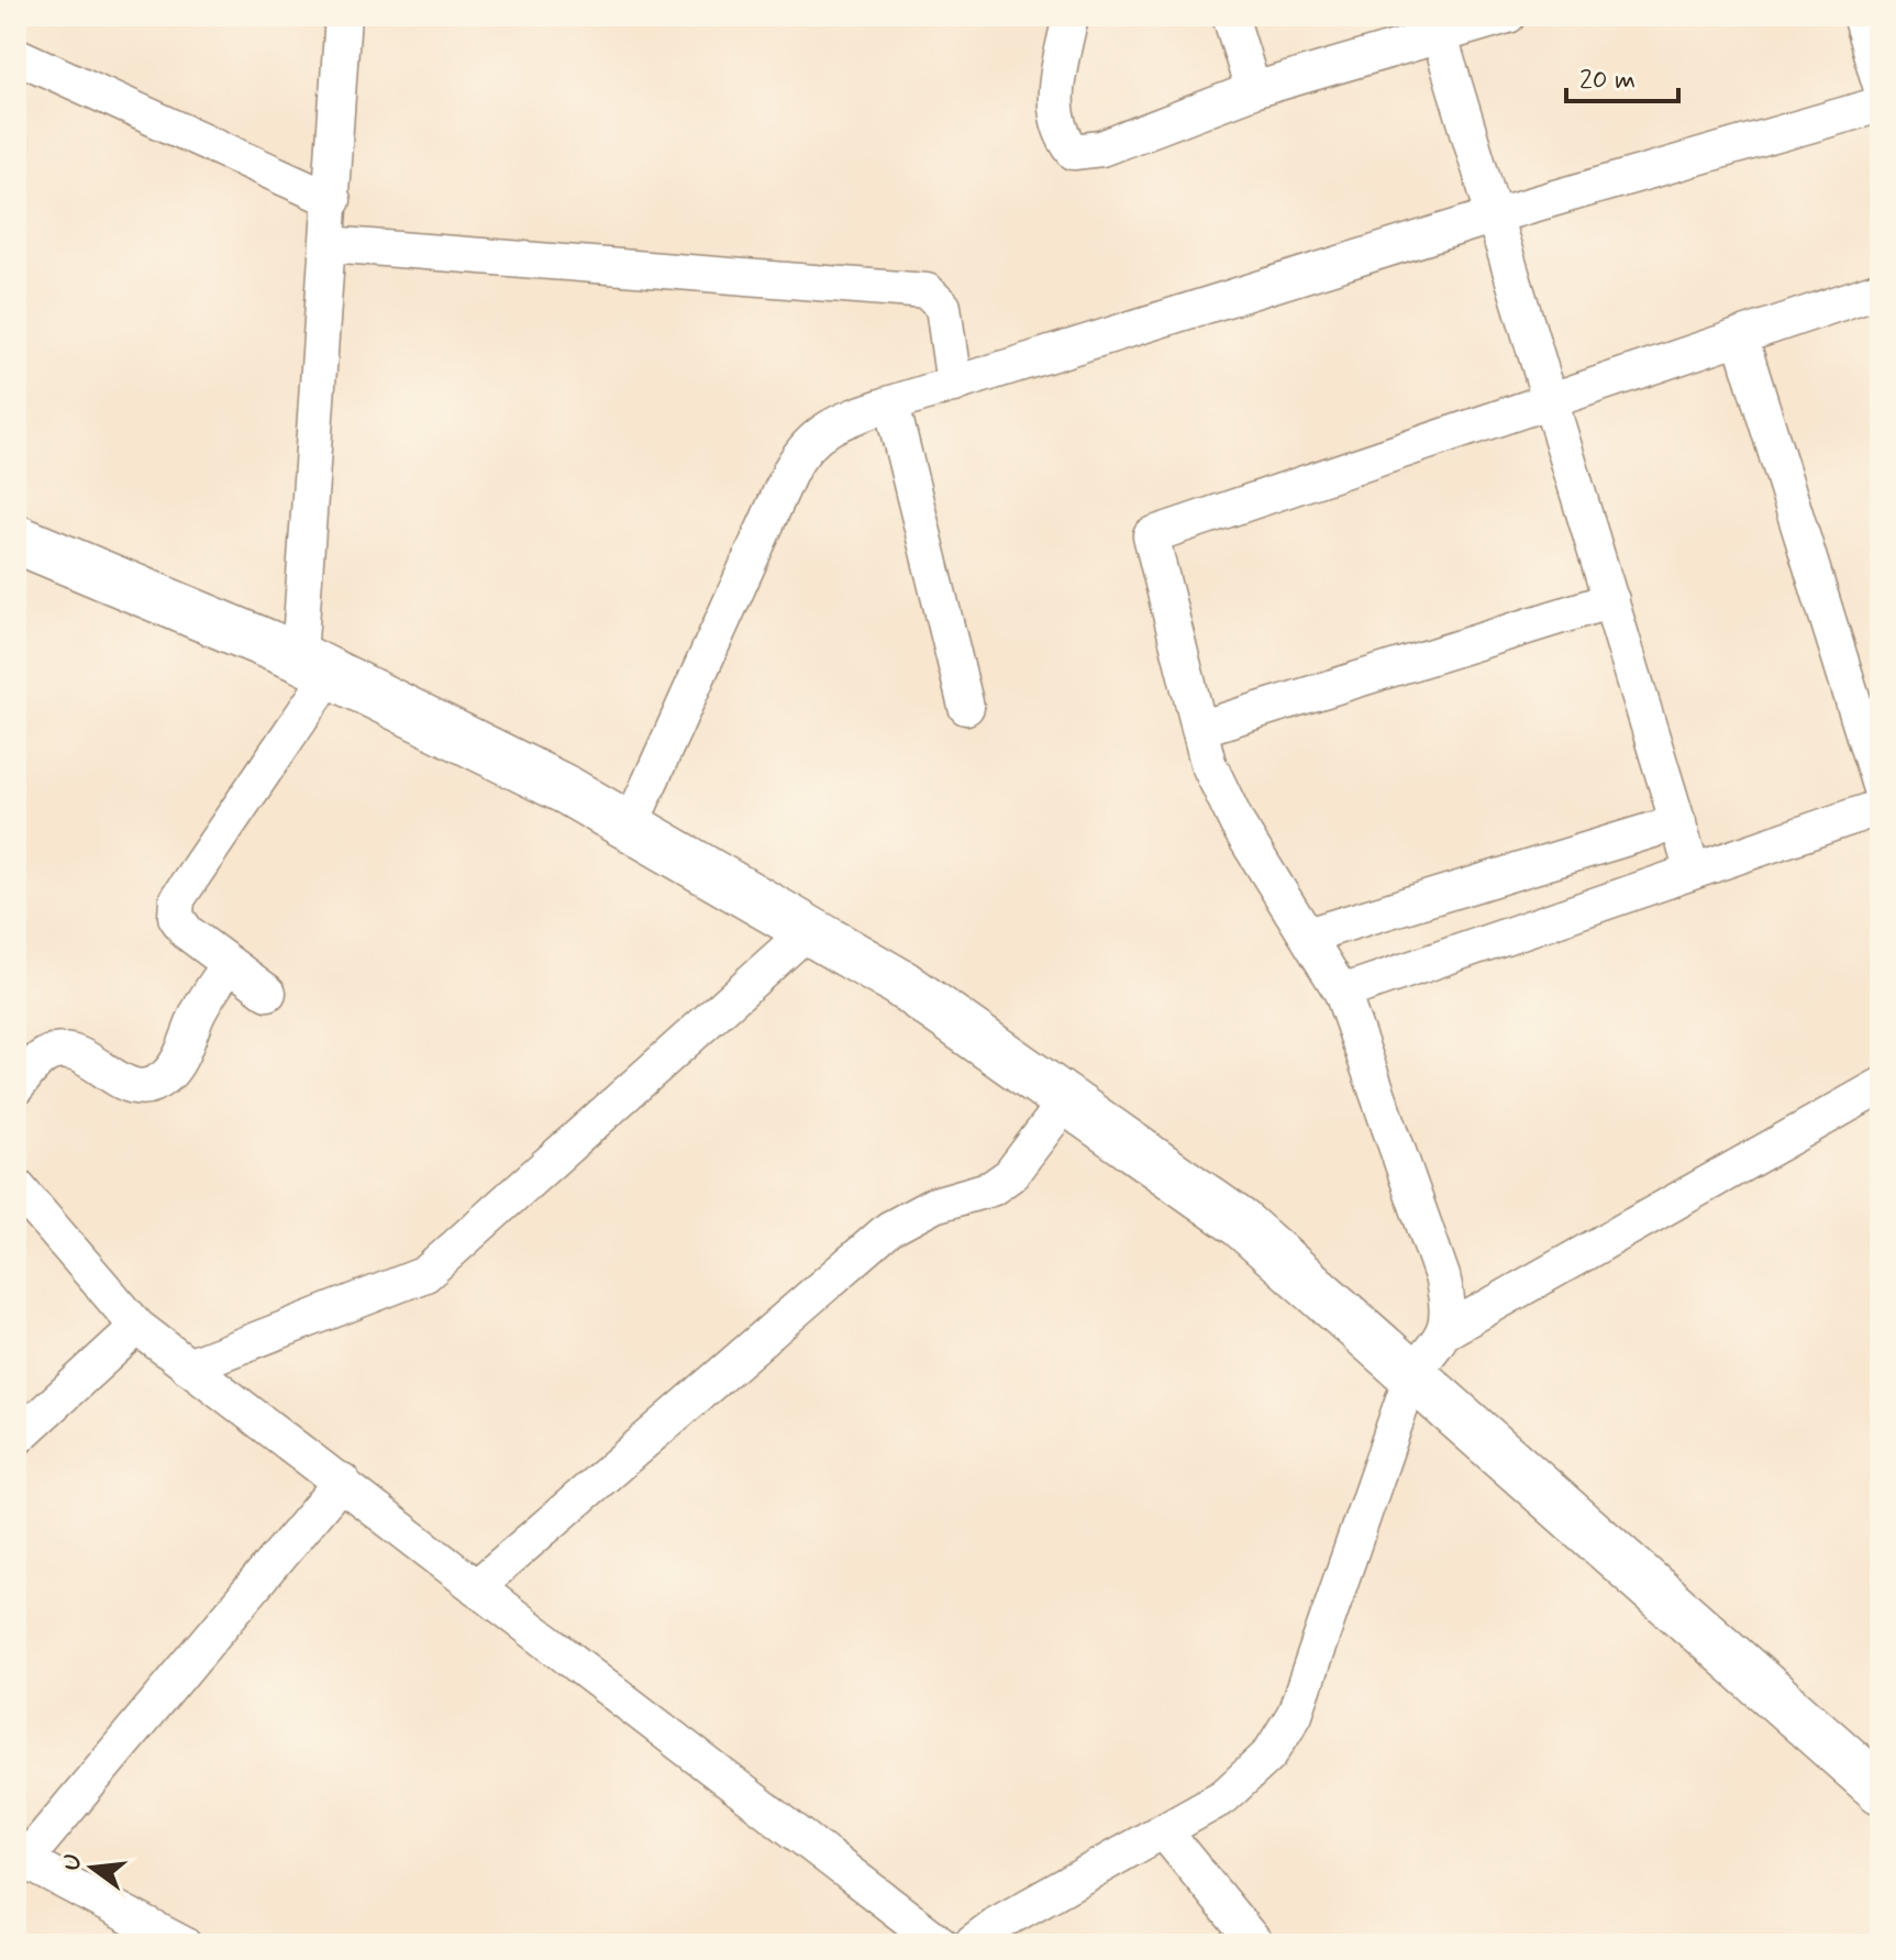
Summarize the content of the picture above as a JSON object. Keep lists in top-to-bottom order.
{
  "scale_bar": "20 m",
  "north": "left"
}
